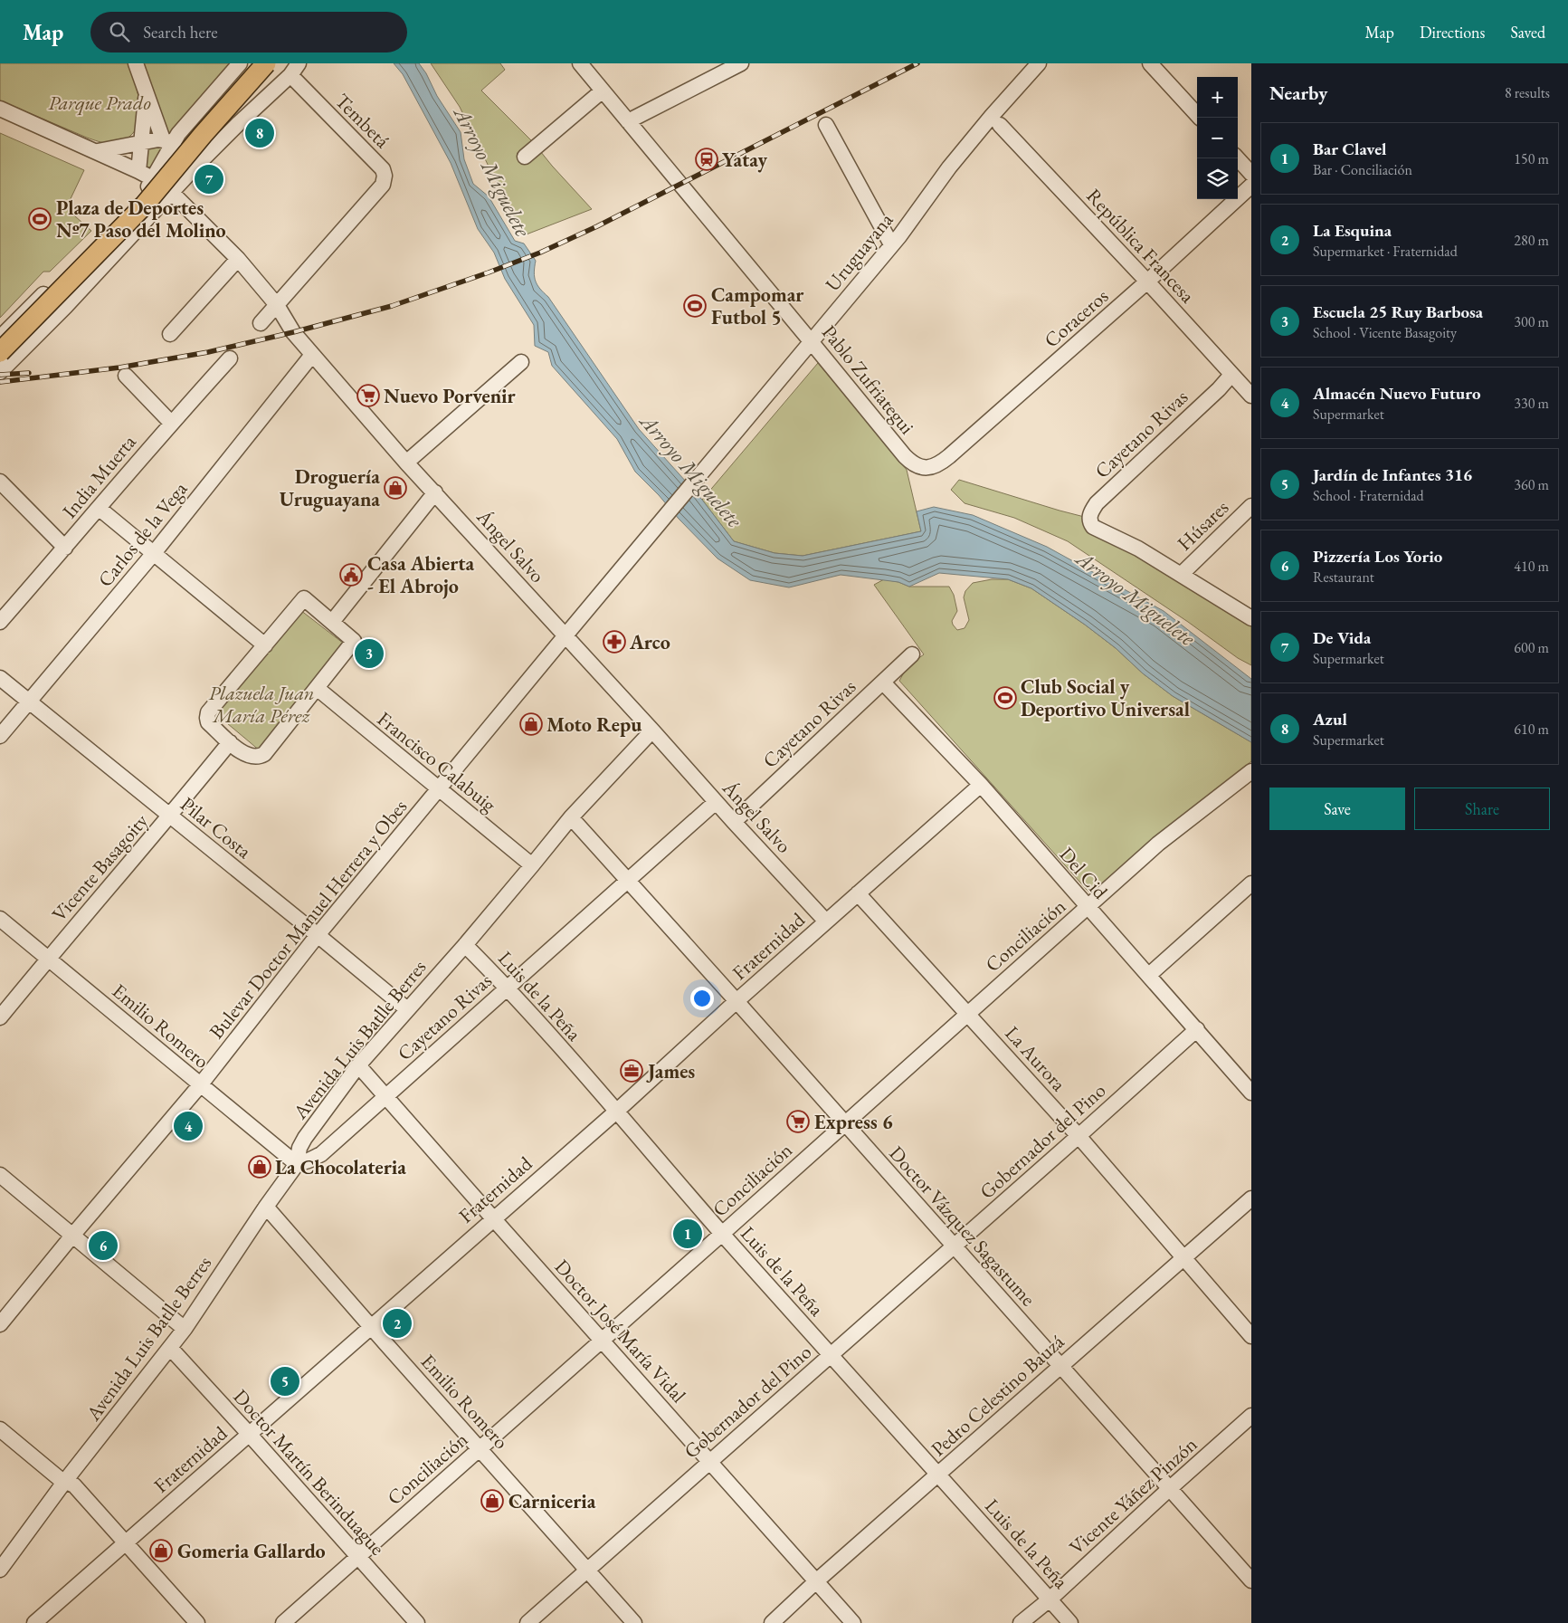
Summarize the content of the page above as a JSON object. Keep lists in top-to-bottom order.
{
  "streets": {
    "street": [
      "Tembetá",
      "República Francesa",
      "Uruguayana",
      "Coraceros",
      "Pablo Zufriategui",
      "Cayetano Rivas",
      "India Muerta",
      "Húsares",
      "Carlos de la Vega",
      "Ángel Salvo",
      "Francisco Calabuig",
      "Pilar Costa",
      "Vicente Basagoity",
      "Del Cid",
      "Bulevar Doctor Manuel Herrera y Obes",
      "Conciliación",
      "Fraternidad",
      "Luis de la Peña",
      "Emilio Romero",
      "Avenida Luis Batlle Berres",
      "La Aurora",
      "Gobernador del Pino",
      "Doctor Vázquez Sagastume",
      "Doctor José María Vidal",
      "Pedro Celestino Bauzá",
      "Doctor Martín Berinduague",
      "Vicente Yáñez Pinzón"
    ]
  },
  "crossings": [
    ["Tembetá", "Ángel Salvo"],
    ["República Francesa", "Coraceros"],
    ["República Francesa", "Cayetano Rivas"],
    ["Uruguayana", "Pablo Zufriategui"],
    ["Uruguayana", "Bulevar Doctor Manuel Herrera y Obes"],
    ["Coraceros", "Pablo Zufriategui"],
    ["Cayetano Rivas", "Húsares"],
    ["Cayetano Rivas", "Ángel Salvo"],
    ["Cayetano Rivas", "Del Cid"],
    ["Cayetano Rivas", "Luis de la Peña"],
    ["Cayetano Rivas", "Emilio Romero"],
    ["Cayetano Rivas", "Avenida Luis Batlle Berres"],
    ["Cayetano Rivas", "Doctor Vázquez Sagastume"],
    ["Cayetano Rivas", "Doctor José María Vidal"],
    ["Carlos de la Vega", "Ángel Salvo"],
    ["Carlos de la Vega", "Pilar Costa"],
    ["Ángel Salvo", "Bulevar Doctor Manuel Herrera y Obes"],
    ["Ángel Salvo", "Fraternidad"],
    ["Ángel Salvo", "Avenida Luis Batlle Berres"],
    ["Francisco Calabuig", "Bulevar Doctor Manuel Herrera y Obes"],
    ["Francisco Calabuig", "Avenida Luis Batlle Berres"],
    ["Pilar Costa", "Vicente Basagoity"],
    ["Pilar Costa", "Bulevar Doctor Manuel Herrera y Obes"],
    ["Pilar Costa", "Avenida Luis Batlle Berres"],
    ["Vicente Basagoity", "Emilio Romero"],
    ["Del Cid", "Conciliación"],
    ["Del Cid", "Fraternidad"],
    ["Del Cid", "Gobernador del Pino"],
    ["Bulevar Doctor Manuel Herrera y Obes", "Emilio Romero"],
    ["Conciliación", "Luis de la Peña"],
    ["Conciliación", "Emilio Romero"],
    ["Conciliación", "La Aurora"],
    ["Conciliación", "Doctor Vázquez Sagastume"],
    ["Conciliación", "Doctor José María Vidal"],
    ["Conciliación", "Doctor Martín Berinduague"],
    ["Fraternidad", "Luis de la Peña"],
    ["Fraternidad", "Emilio Romero"],
    ["Fraternidad", "La Aurora"],
    ["Fraternidad", "Doctor Vázquez Sagastume"],
    ["Fraternidad", "Doctor José María Vidal"],
    ["Fraternidad", "Doctor Martín Berinduague"],
    ["Luis de la Peña", "Avenida Luis Batlle Berres"],
    ["Luis de la Peña", "Gobernador del Pino"],
    ["Luis de la Peña", "Pedro Celestino Bauzá"],
    ["Luis de la Peña", "Vicente Yáñez Pinzón"],
    ["Emilio Romero", "Avenida Luis Batlle Berres"],
    ["Emilio Romero", "Gobernador del Pino"],
    ["Avenida Luis Batlle Berres", "Doctor Vázquez Sagastume"],
    ["Avenida Luis Batlle Berres", "Doctor José María Vidal"],
    ["Avenida Luis Batlle Berres", "Doctor Martín Berinduague"],
    ["La Aurora", "Gobernador del Pino"],
    ["La Aurora", "Pedro Celestino Bauzá"],
    ["Gobernador del Pino", "Doctor Vázquez Sagastume"],
    ["Gobernador del Pino", "Doctor José María Vidal"],
    ["Doctor Vázquez Sagastume", "Pedro Celestino Bauzá"],
    ["Doctor Vázquez Sagastume", "Vicente Yáñez Pinzón"],
    ["Doctor José María Vidal", "Pedro Celestino Bauzá"]
  ],
  "water": ["Arroyo Miguelete"],
  "parks": ["Parque Prado", "Plazuela Juan María Pérez"],
  "places": {
    "station": ["Yatay"],
    "sports": ["Plaza de Deportes Nº7 Paso del Molino", "Campomar Futbol 5", "Club Social y Deportivo Universal"],
    "supermarket": ["Nuevo Porvenir", "Express 6"],
    "shop": [
      "Droguería Uruguayana",
      "Moto Repu",
      "La Chocolateria",
      "Carniceria",
      "Gomeria Gallardo"
    ],
    "public building": ["Casa Abierta - El Abrojo"],
    "pharmacy": ["Arco"],
    "office": ["James"]
  },
  "page": {
    "header": "Map",
    "search": "Search here",
    "nav": ["Map", "Directions", "Saved"],
    "heading": ["Nearby", "8 results"],
    "map_buttons": ["+", "−"],
    "pins": [
      "8",
      "7",
      "3",
      "4",
      "1",
      "6",
      "2",
      "5"
    ],
    "list": [
      {
        "mark": "1",
        "name": "Bar Clavel",
        "note": "Bar · Conciliación",
        "value": "150 m"
      },
      {
        "mark": "2",
        "name": "La Esquina",
        "note": "Supermarket · Fraternidad",
        "value": "280 m"
      },
      {
        "mark": "3",
        "name": "Escuela 25 Ruy Barbosa",
        "note": "School · Vicente Basagoity",
        "value": "300 m"
      },
      {
        "mark": "4",
        "name": "Almacén Nuevo Futuro",
        "note": "Supermarket",
        "value": "330 m"
      },
      {
        "mark": "5",
        "name": "Jardín de Infantes 316",
        "note": "School · Fraternidad",
        "value": "360 m"
      },
      {
        "mark": "6",
        "name": "Pizzería Los Yorio",
        "note": "Restaurant",
        "value": "410 m"
      },
      {
        "mark": "7",
        "name": "De Vida",
        "note": "Supermarket",
        "value": "600 m"
      },
      {
        "mark": "8",
        "name": "Azul",
        "note": "Supermarket",
        "value": "610 m"
      }
    ],
    "buttons": ["Save", "Share"]
  }
}
